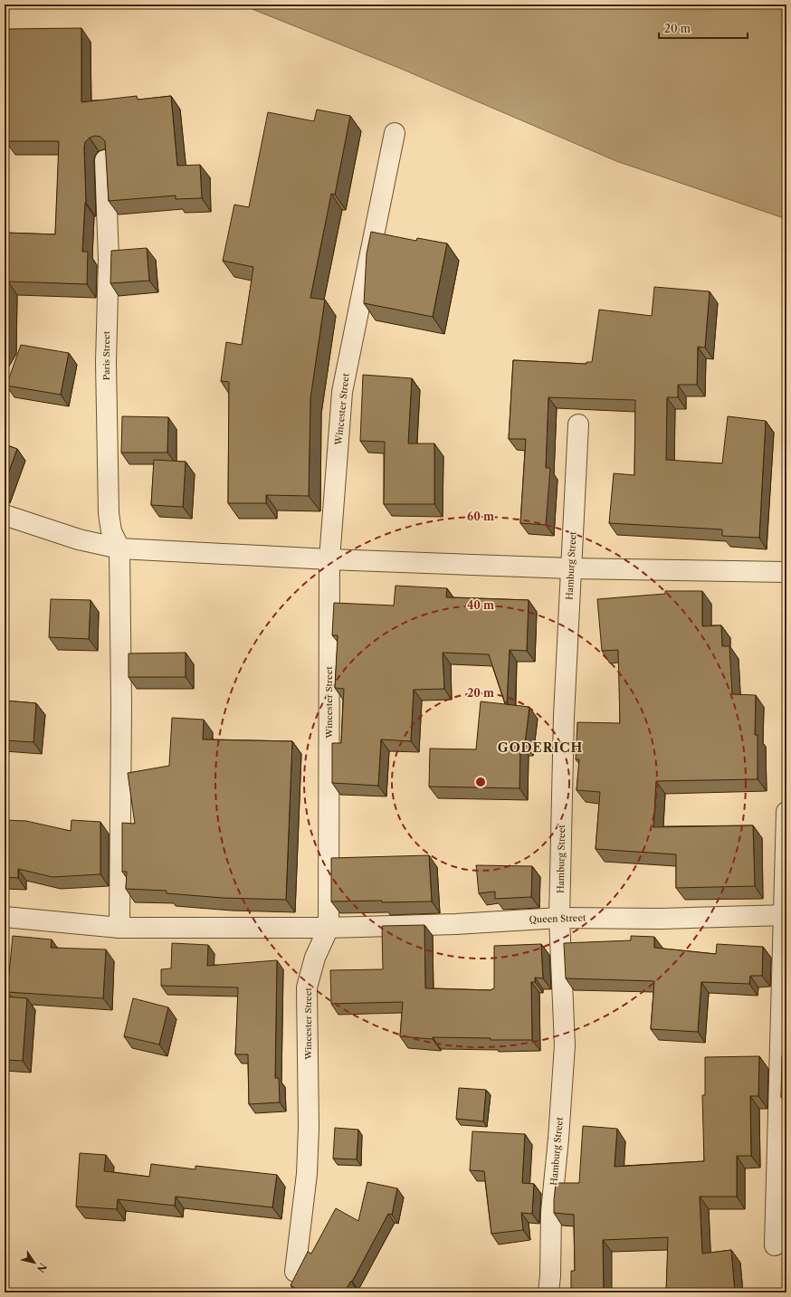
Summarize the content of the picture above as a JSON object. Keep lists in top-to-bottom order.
{
  "streets": {
    "street": [
      "Paris Street",
      "Wincester Street",
      "Hamburg Street",
      "Queen Street"
    ]
  },
  "crossings": [
    ["Wincester Street", "Queen Street"],
    ["Hamburg Street", "Queen Street"]
  ],
  "districts": ["GODERICH"],
  "scale_bar": "20 m",
  "north": "bottom right",
  "rings": ["60 m", "40 m", "20 m"]
}
